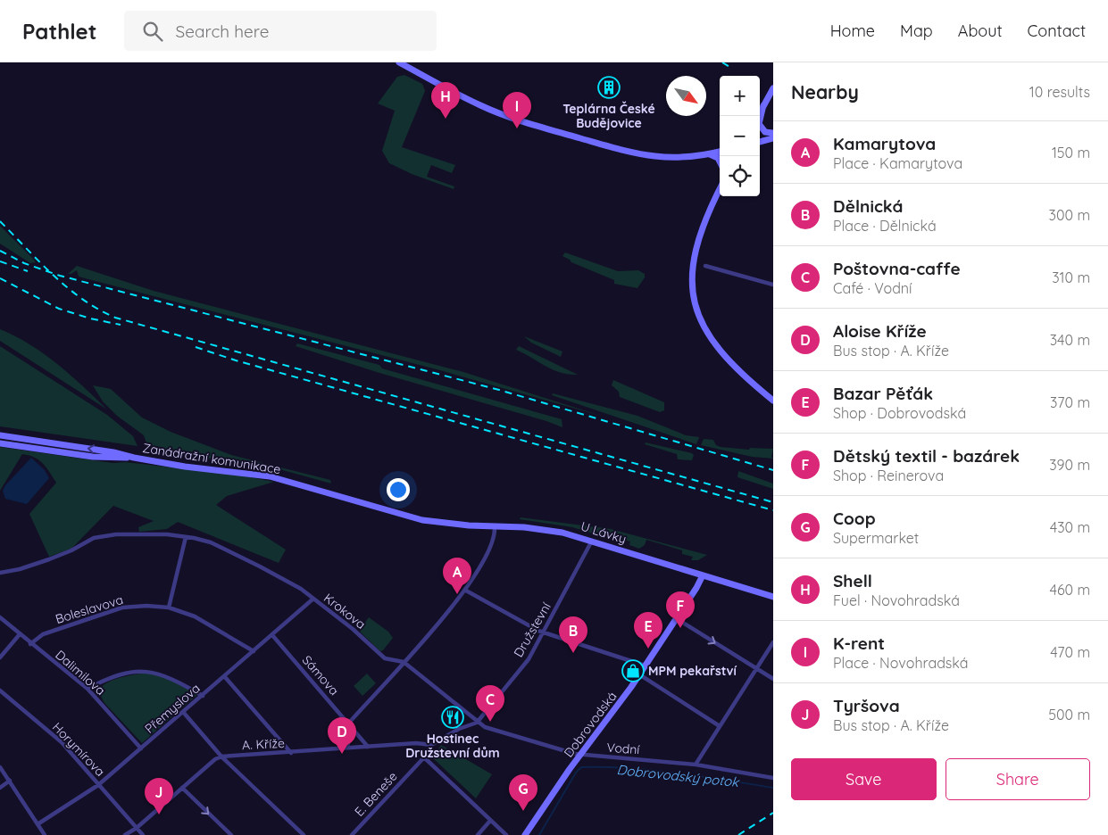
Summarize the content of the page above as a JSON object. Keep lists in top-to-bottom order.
{
  "streets": {
    "main road": ["Zanádražní komunikace", "U Lávky", "Dobrovodská"],
    "street": [
      "Boleslavova",
      "Krokova",
      "Družstevní",
      "Dalimilova",
      "Sámova",
      "Přemyslova",
      "A. Kříže",
      "Vodní",
      "Horymírova",
      "E. Beneše"
    ]
  },
  "crossings": [
    ["Zanádražní komunikace", "U Lávky"],
    ["U Lávky", "Družstevní"],
    ["U Lávky", "Dobrovodská"],
    ["Boleslavova", "Dalimilova"],
    ["Boleslavova", "Přemyslova"],
    ["Krokova", "Družstevní"],
    ["Krokova", "Přemyslova"],
    ["Krokova", "Vodní"],
    ["Družstevní", "A. Kříže"],
    ["Družstevní", "Vodní"],
    ["Družstevní", "E. Beneše"],
    ["Dalimilova", "Přemyslova"],
    ["Sámova", "Přemyslova"],
    ["Sámova", "A. Kříže"],
    ["Přemyslova", "Horymírova"],
    ["Dobrovodská", "Vodní"],
    ["A. Kříže", "E. Beneše"]
  ],
  "water": ["Dobrovodský potok"],
  "places": {
    "building": ["Teplárna České Budějovice"],
    "shop": ["MPM pekařství"],
    "restaurant": ["Hostinec Družstevní dům"]
  },
  "north": "bottom right",
  "page": {
    "header": "Pathlet",
    "search": "Search here",
    "nav": [
      "Home",
      "Map",
      "About",
      "Contact"
    ],
    "heading": ["Nearby", "10 results"],
    "map_buttons": ["+", "−"],
    "pins": [
      "H",
      "I",
      "A",
      "F",
      "E",
      "B",
      "C",
      "D",
      "G",
      "J"
    ],
    "list": [
      {
        "mark": "A",
        "name": "Kamarytova",
        "note": "Place · Kamarytova",
        "value": "150 m"
      },
      {
        "mark": "B",
        "name": "Dělnická",
        "note": "Place · Dělnická",
        "value": "300 m"
      },
      {
        "mark": "C",
        "name": "Poštovna-caffe",
        "note": "Café · Vodní",
        "value": "310 m"
      },
      {
        "mark": "D",
        "name": "Aloise Kříže",
        "note": "Bus stop · A. Kříže",
        "value": "340 m"
      },
      {
        "mark": "E",
        "name": "Bazar Pěťák",
        "note": "Shop · Dobrovodská",
        "value": "370 m"
      },
      {
        "mark": "F",
        "name": "Dětský textil - bazárek",
        "note": "Shop · Reinerova",
        "value": "390 m"
      },
      {
        "mark": "G",
        "name": "Coop",
        "note": "Supermarket",
        "value": "430 m"
      },
      {
        "mark": "H",
        "name": "Shell",
        "note": "Fuel · Novohradská",
        "value": "460 m"
      },
      {
        "mark": "I",
        "name": "K-rent",
        "note": "Place · Novohradská",
        "value": "470 m"
      },
      {
        "mark": "J",
        "name": "Tyršova",
        "note": "Bus stop · A. Kříže",
        "value": "500 m"
      }
    ],
    "buttons": ["Save", "Share"]
  }
}
